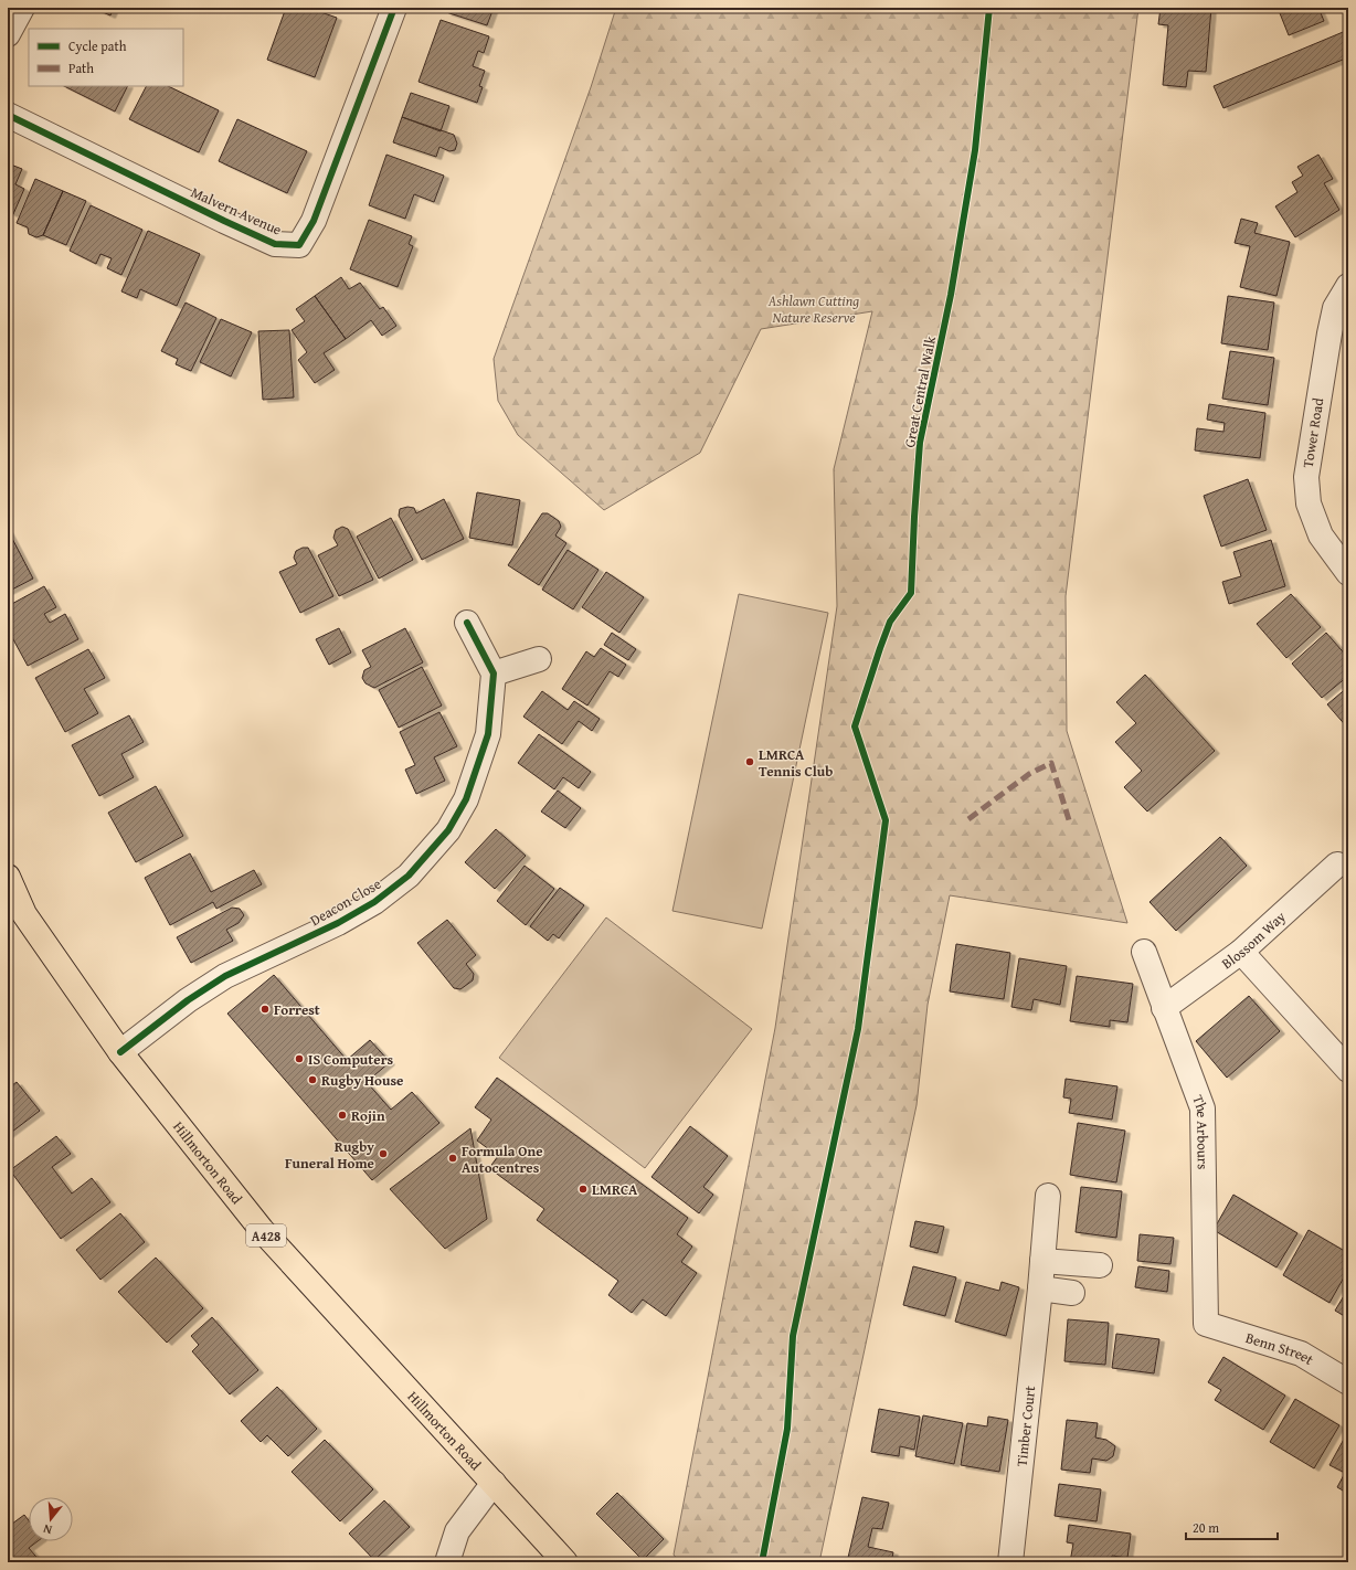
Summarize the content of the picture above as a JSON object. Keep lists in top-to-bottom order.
{
  "streets": {
    "highway": ["Hillmorton Road", "A428"],
    "street": [
      "Malvern Avenue",
      "Tower Road",
      "Deacon Close",
      "Blossom Way",
      "The Arbours",
      "Benn Street",
      "Timber Court"
    ],
    "cycle path": ["Great Central Walk"]
  },
  "crossings": [
    ["Deacon Close", "Hillmorton Road"],
    ["Blossom Way", "The Arbours"],
    ["The Arbours", "Benn Street"]
  ],
  "parks": ["Ashlawn Cutting Nature Reserve"],
  "places": [
    "LMRCA Tennis Club",
    "Forrest",
    "IS Computers",
    "Rugby House",
    "Rojin",
    "Rugby Funeral Home",
    "Formula One Autocentres",
    "LMRCA"
  ],
  "legend": ["Cycle path", "Path"],
  "scale_bar": "20 m",
  "north": "bottom"
}
